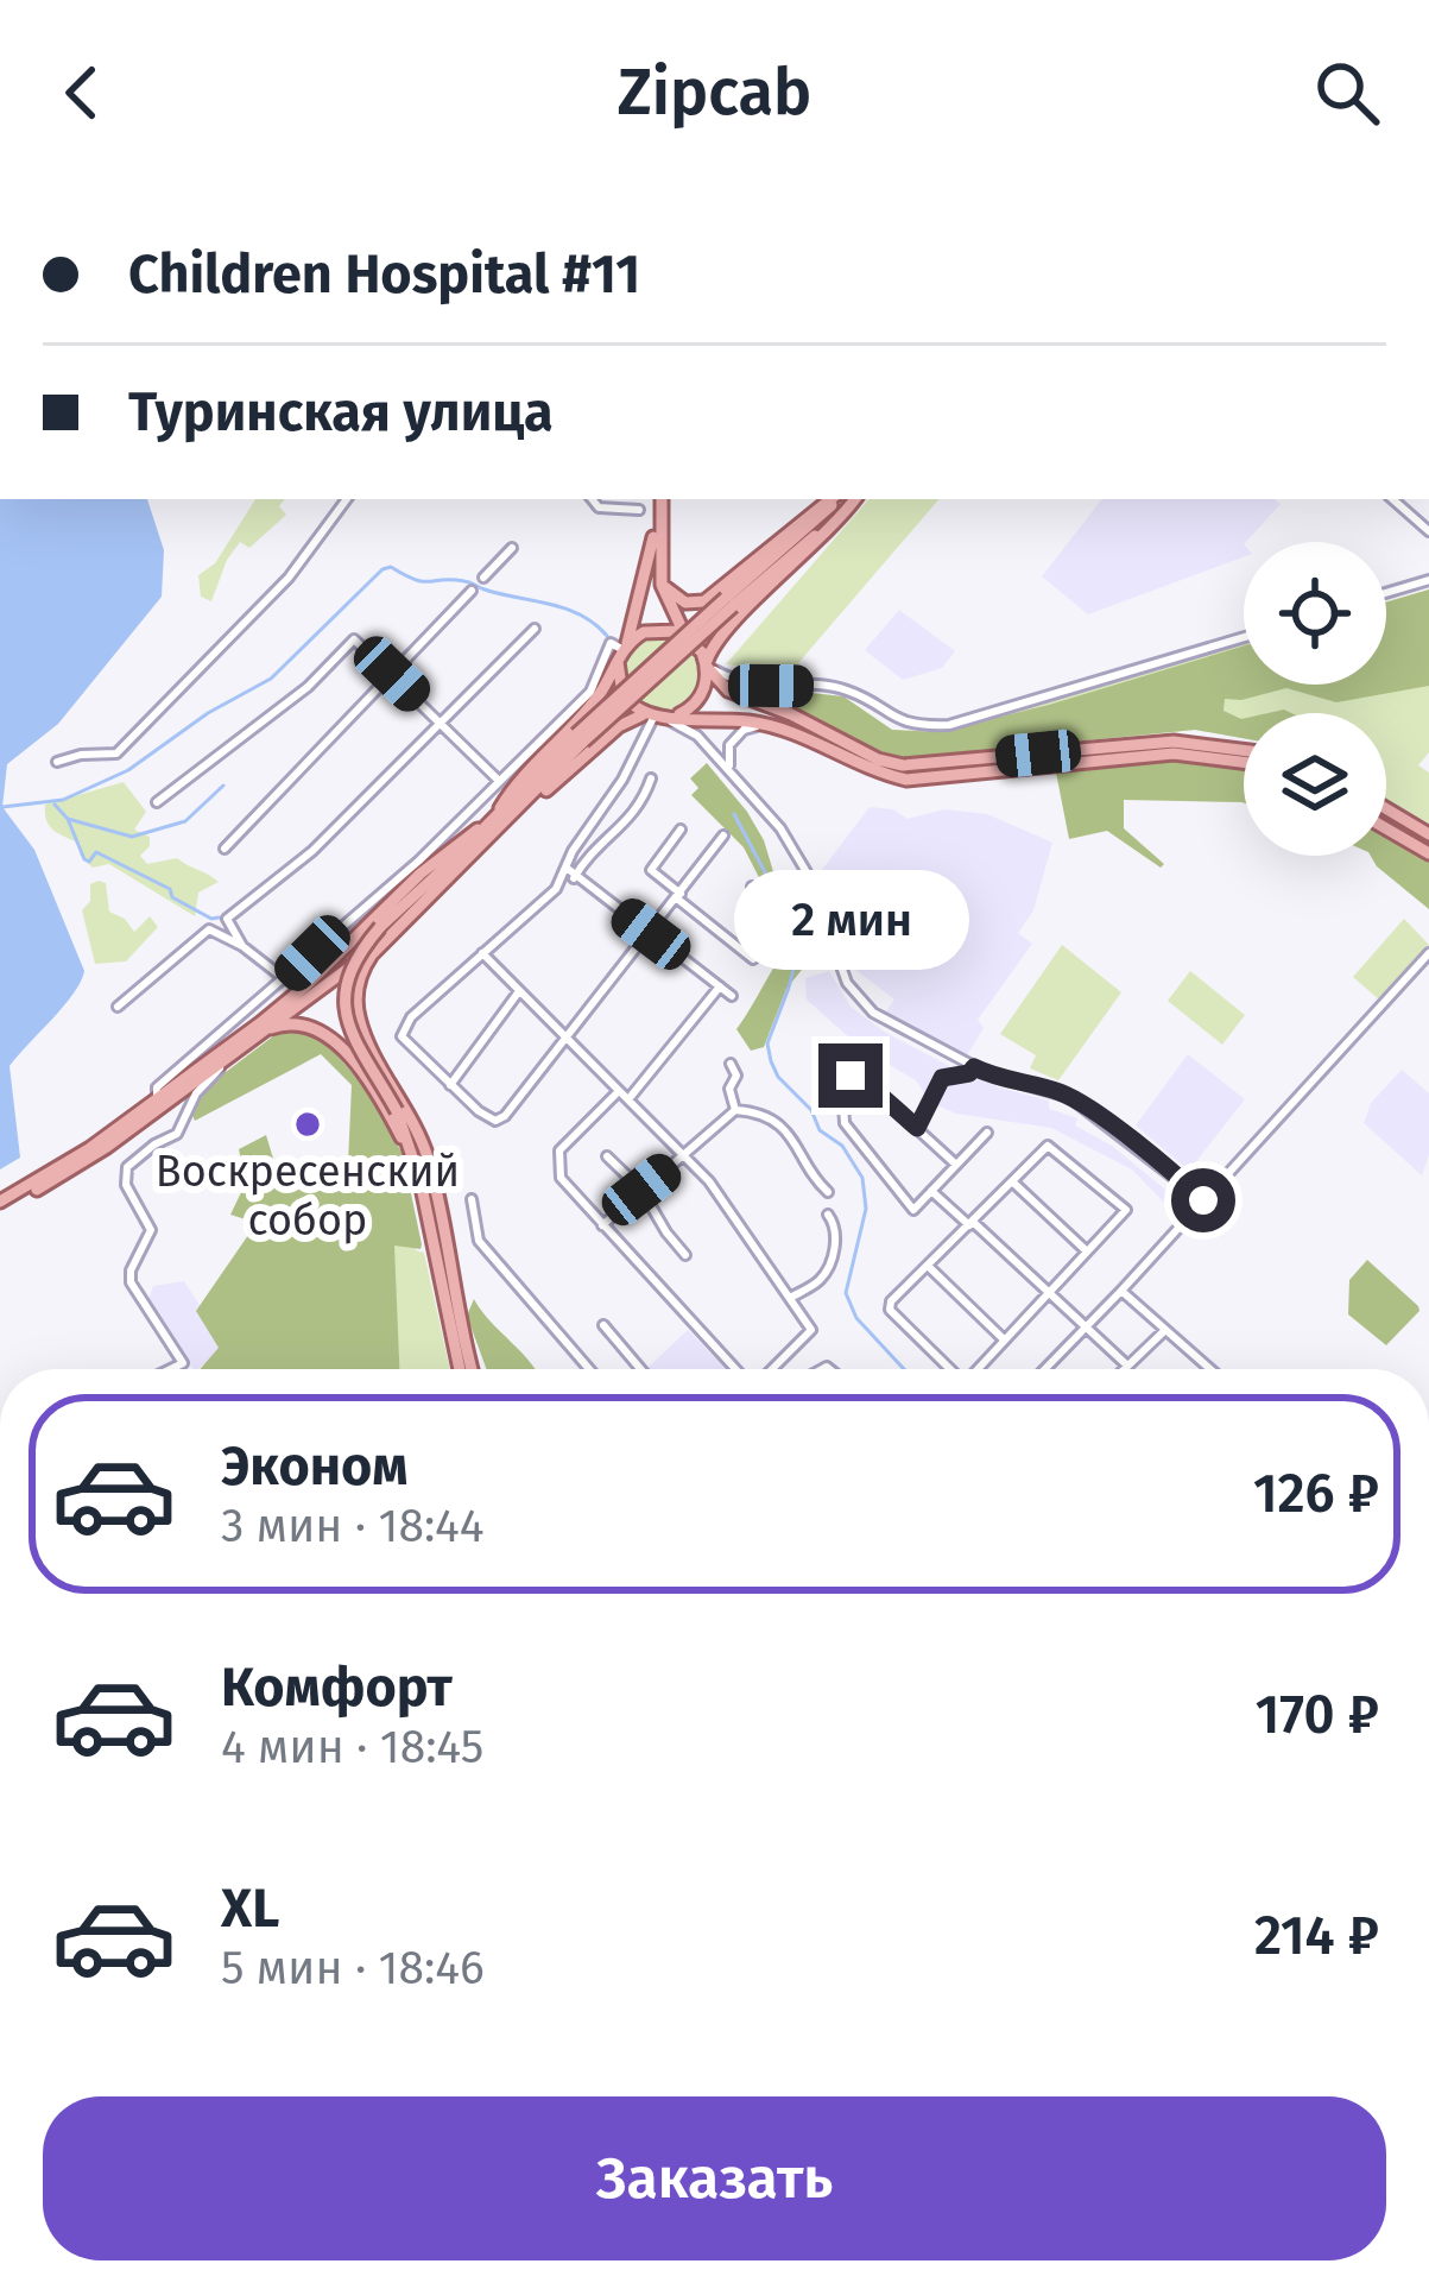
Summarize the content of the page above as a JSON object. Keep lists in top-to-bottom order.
{
  "places": ["Воскресенский собор"],
  "page": {
    "header": "Zipcab",
    "banner": ["Children Hospital #11", "Туринская улица"],
    "bubble": "2 мин",
    "list": [
      {
        "name": "Эконом",
        "note": "3 мин · 18:44",
        "value": "126 ₽"
      },
      {
        "name": "Комфорт",
        "note": "4 мин · 18:45",
        "value": "170 ₽"
      },
      {
        "name": "XL",
        "note": "5 мин · 18:46",
        "value": "214 ₽"
      }
    ],
    "buttons": "Заказать"
  }
}
